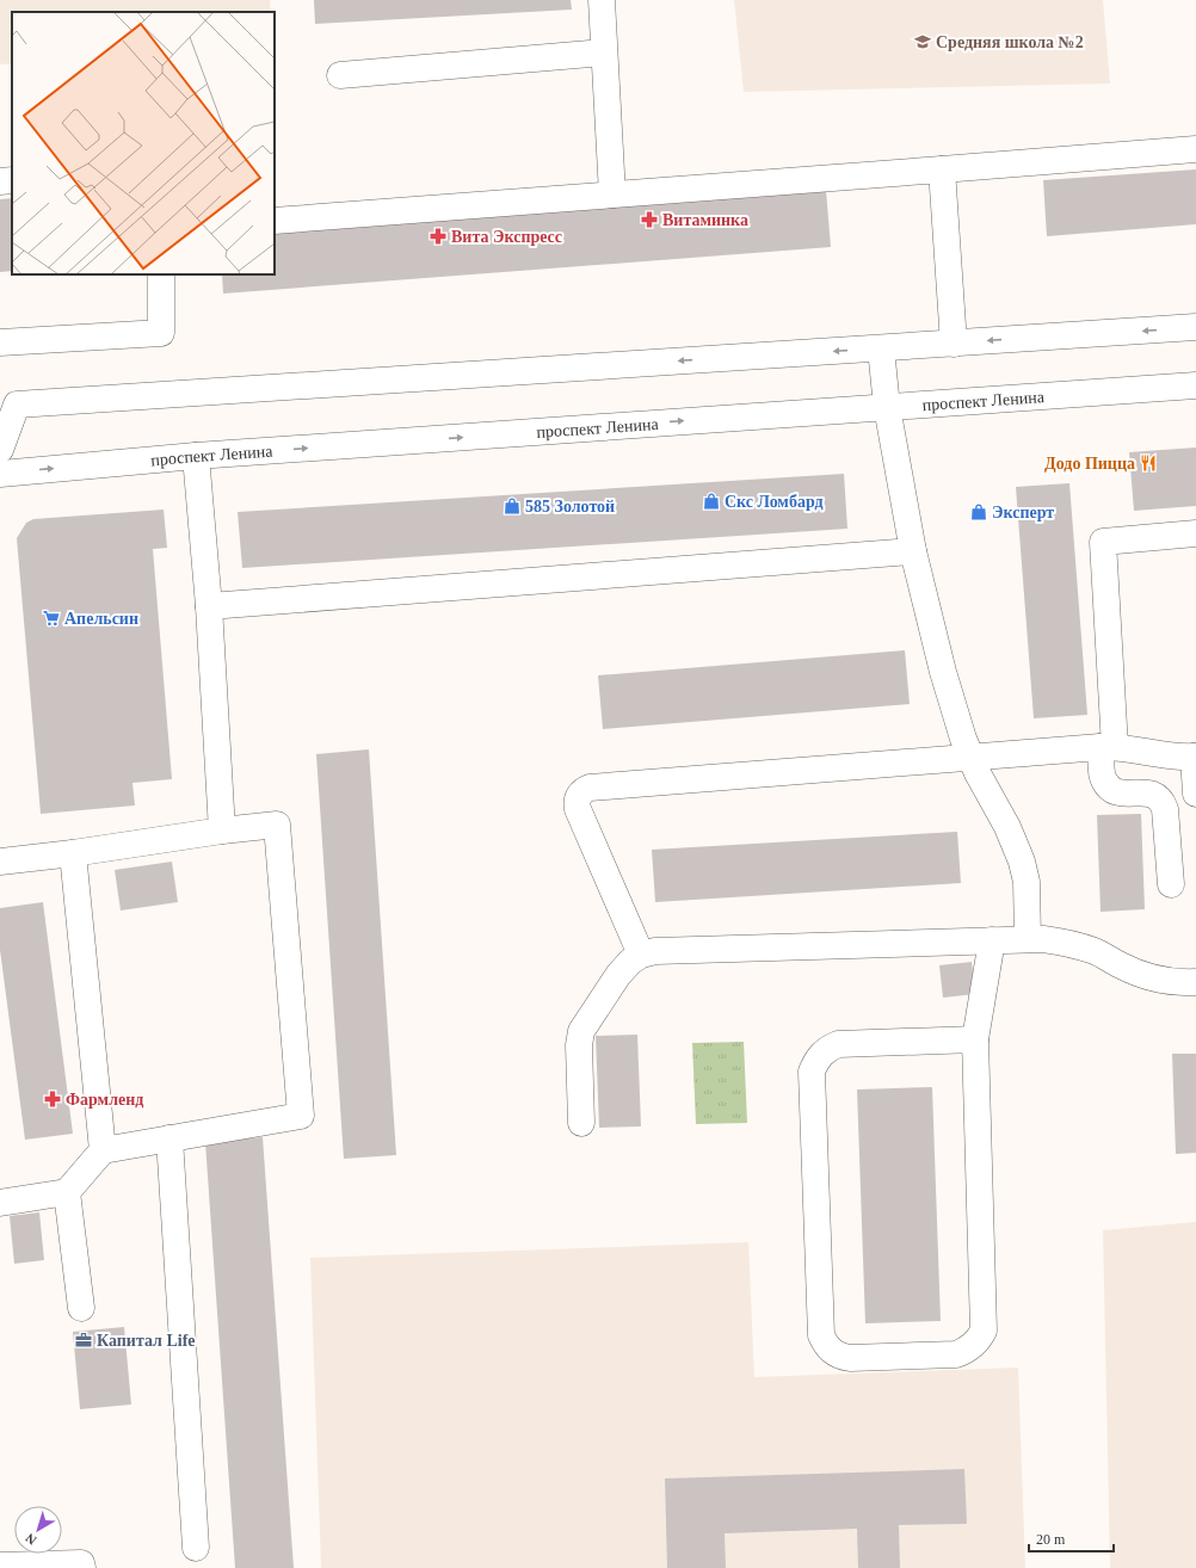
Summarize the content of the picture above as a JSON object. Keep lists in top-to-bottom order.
{
  "streets": {
    "street": ["проспект Ленина"]
  },
  "places": {
    "school or university": ["Средняя школа №2"],
    "pharmacy": ["Витаминка", "Вита Экспресс", "Фармленд"],
    "restaurant": ["Додо Пицца"],
    "shop": ["Скс Ломбард", "585 Золотой", "Эксперт"],
    "supermarket": ["Апельсин"],
    "office": ["Капитал Life"]
  },
  "scale_bar": "20 m",
  "north": "bottom left"
}
